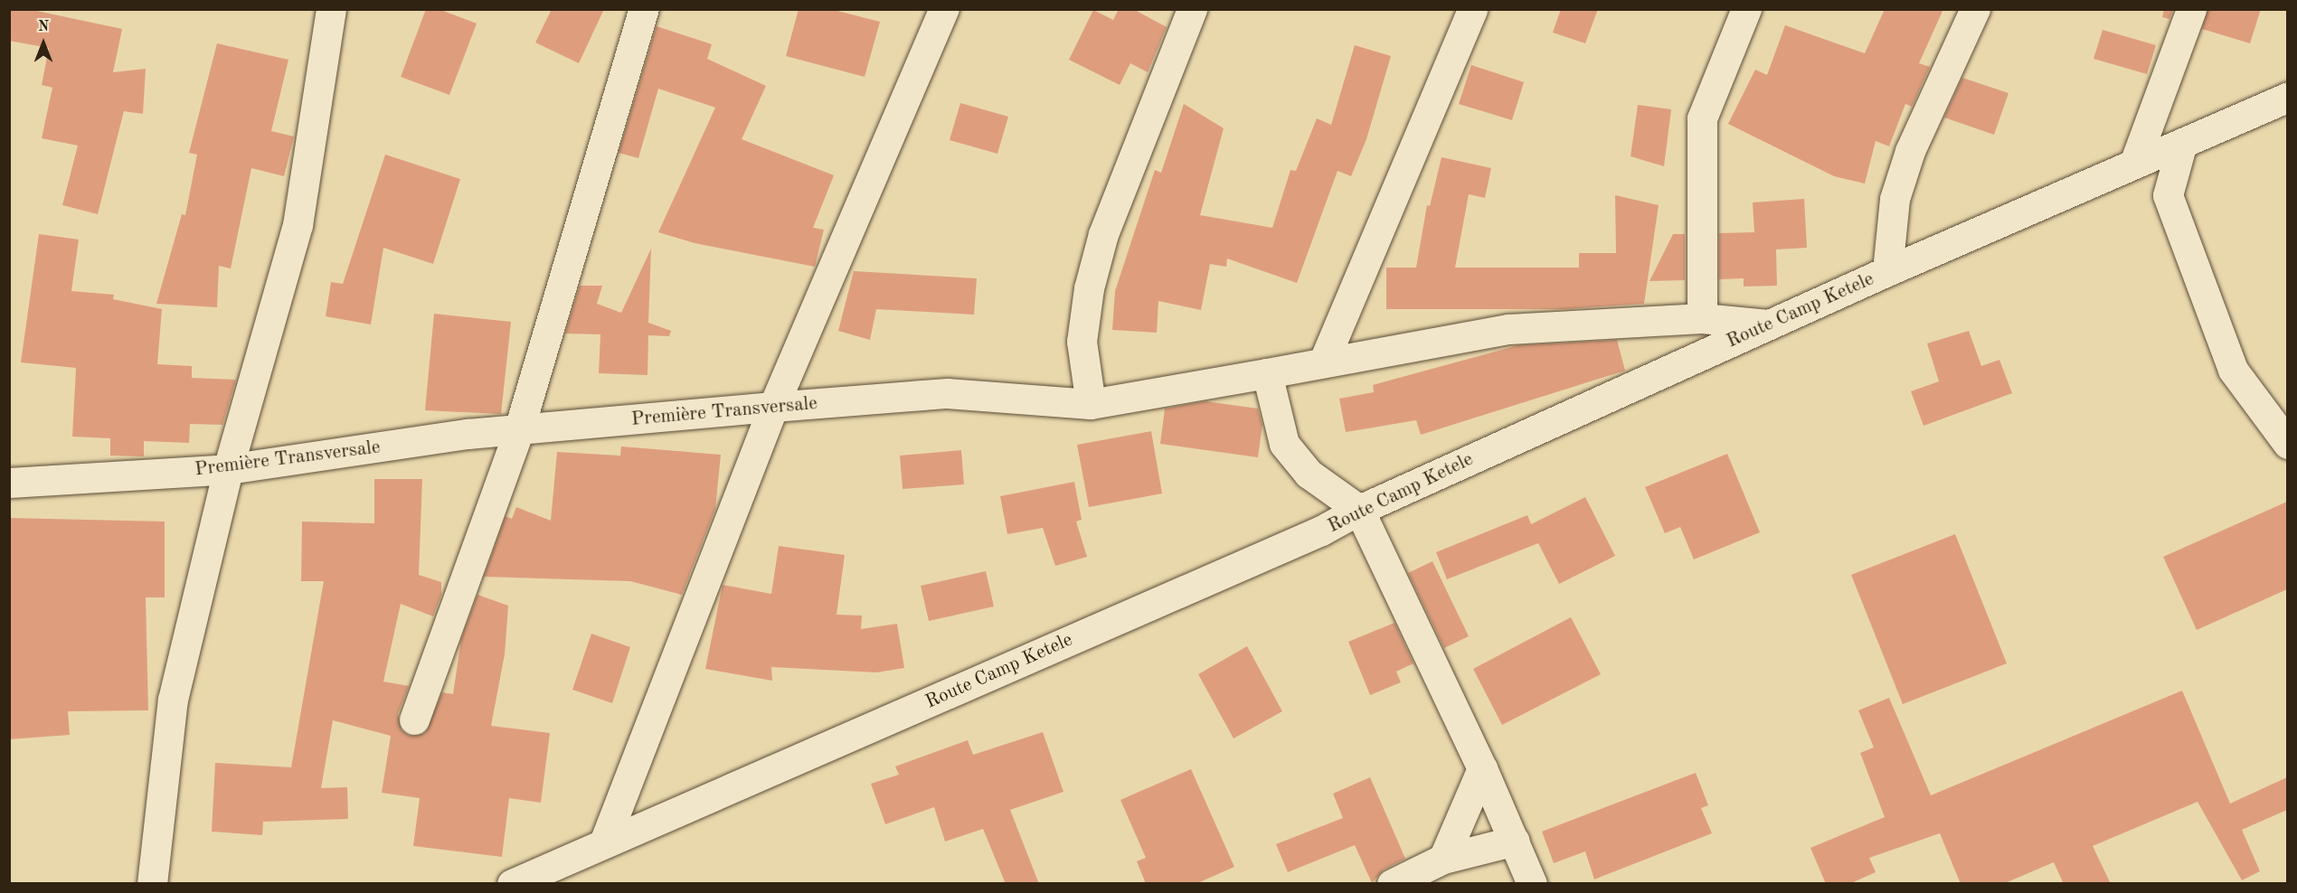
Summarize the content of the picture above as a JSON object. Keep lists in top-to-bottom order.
{
  "streets": {
    "street": ["Route Camp Ketele", "Première Transversale"]
  },
  "crossings": [
    ["Route Camp Ketele", "Première Transversale"]
  ],
  "north": "top"
}
